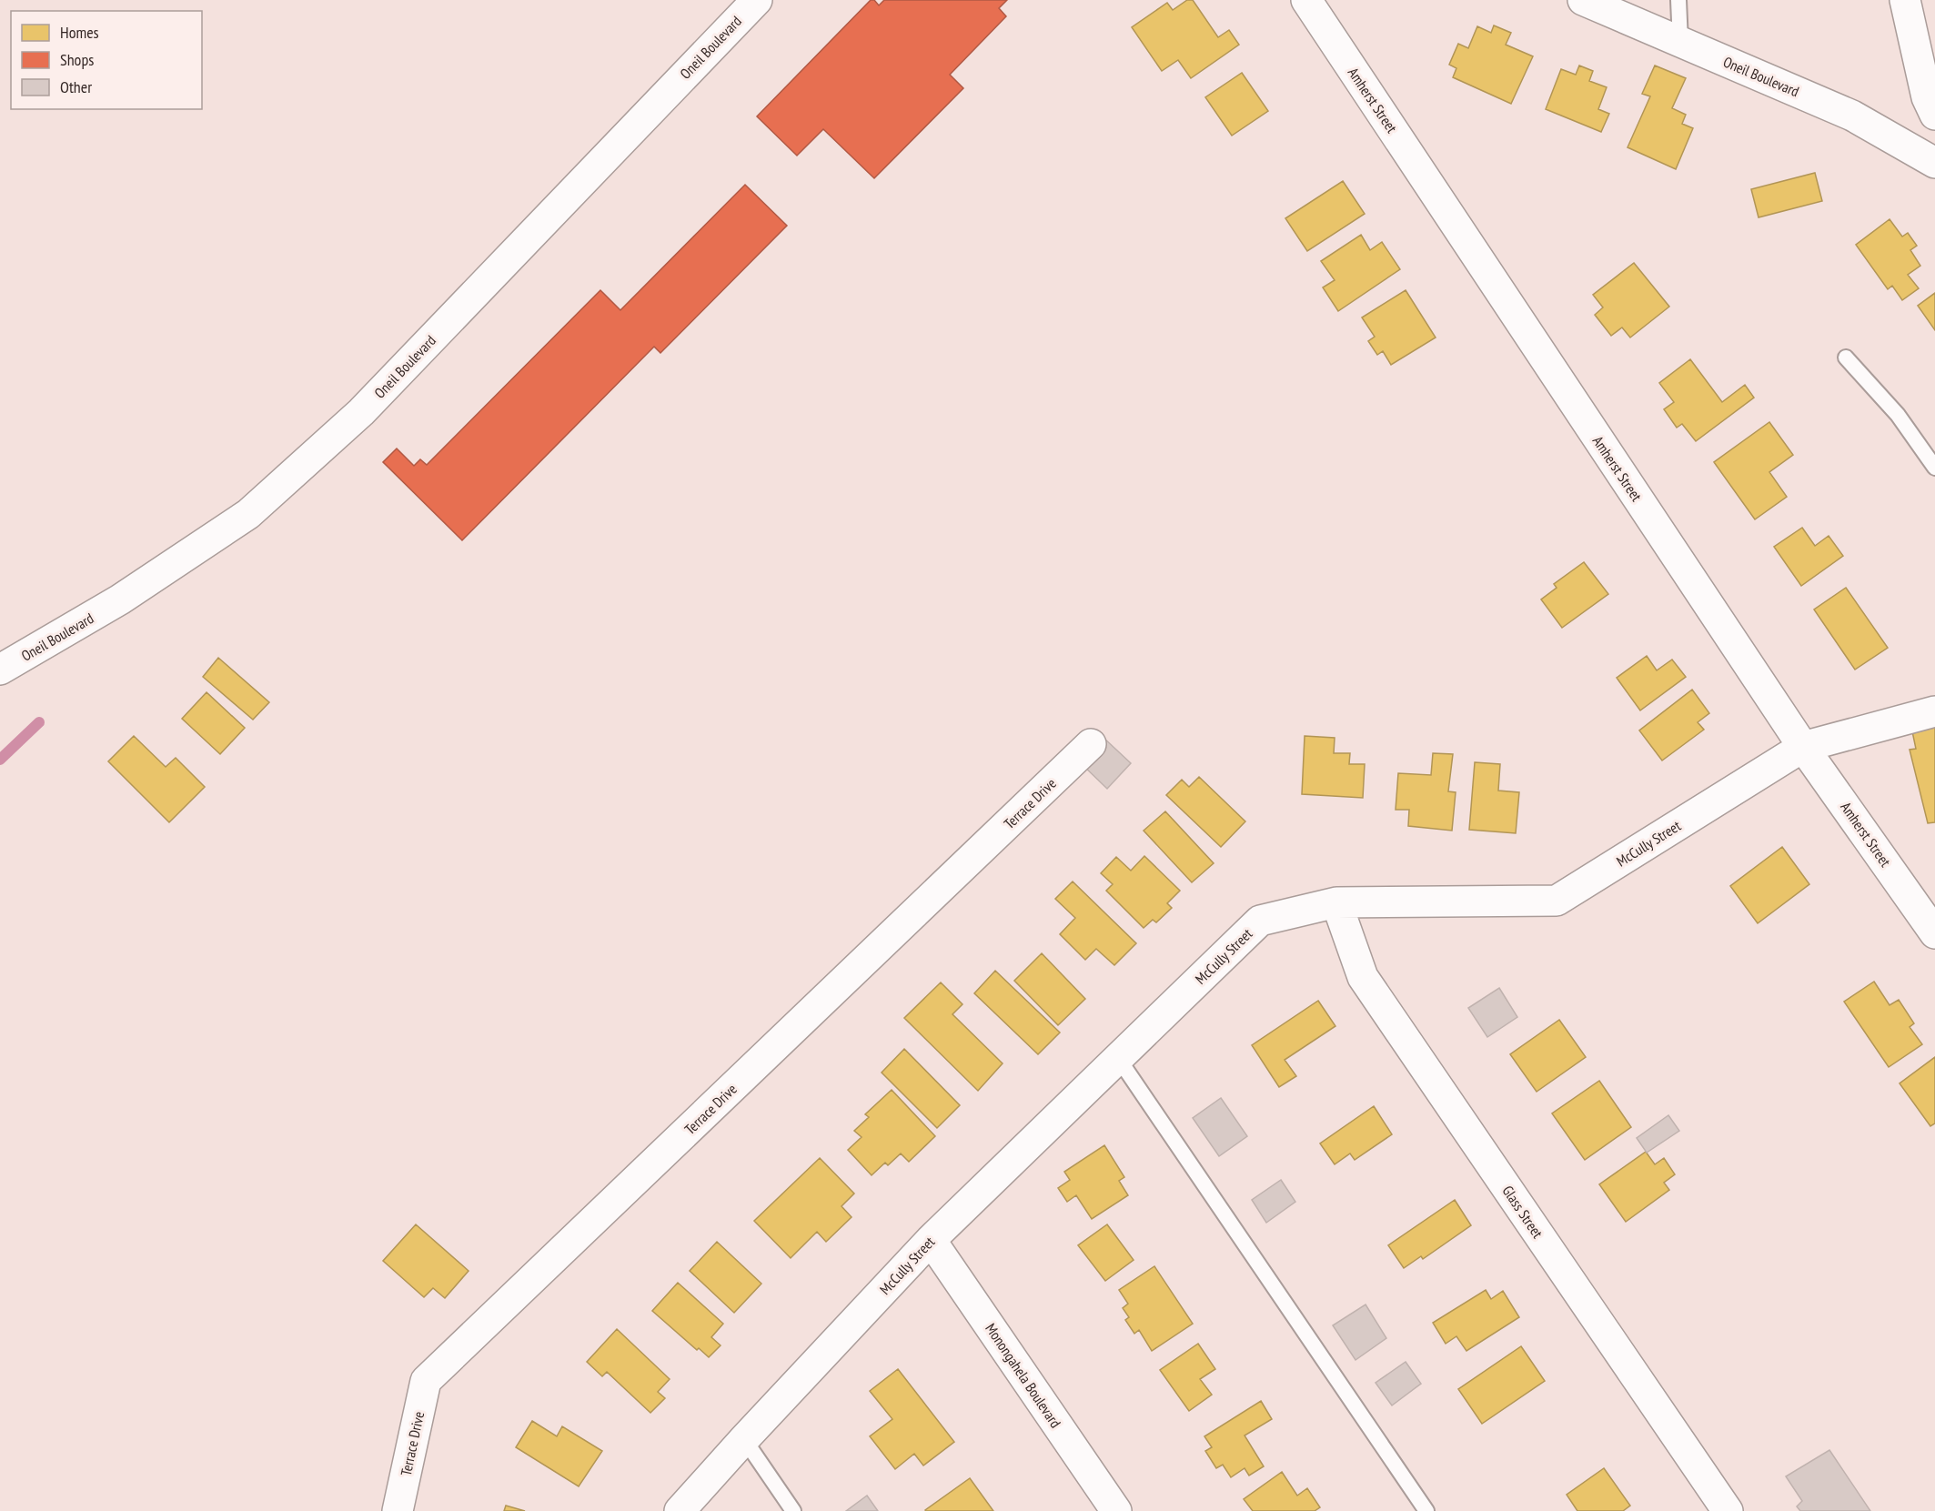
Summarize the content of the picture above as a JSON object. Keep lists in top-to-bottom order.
{
  "streets": {
    "street": [
      "Oneil Boulevard",
      "Amherst Street",
      "Terrace Drive",
      "McCully Street",
      "Glass Street",
      "Monongahela Boulevard"
    ]
  },
  "crossings": [
    ["Amherst Street", "McCully Street"],
    ["McCully Street", "Glass Street"],
    ["McCully Street", "Monongahela Boulevard"]
  ],
  "legend": ["Homes", "Shops", "Other"]
}
